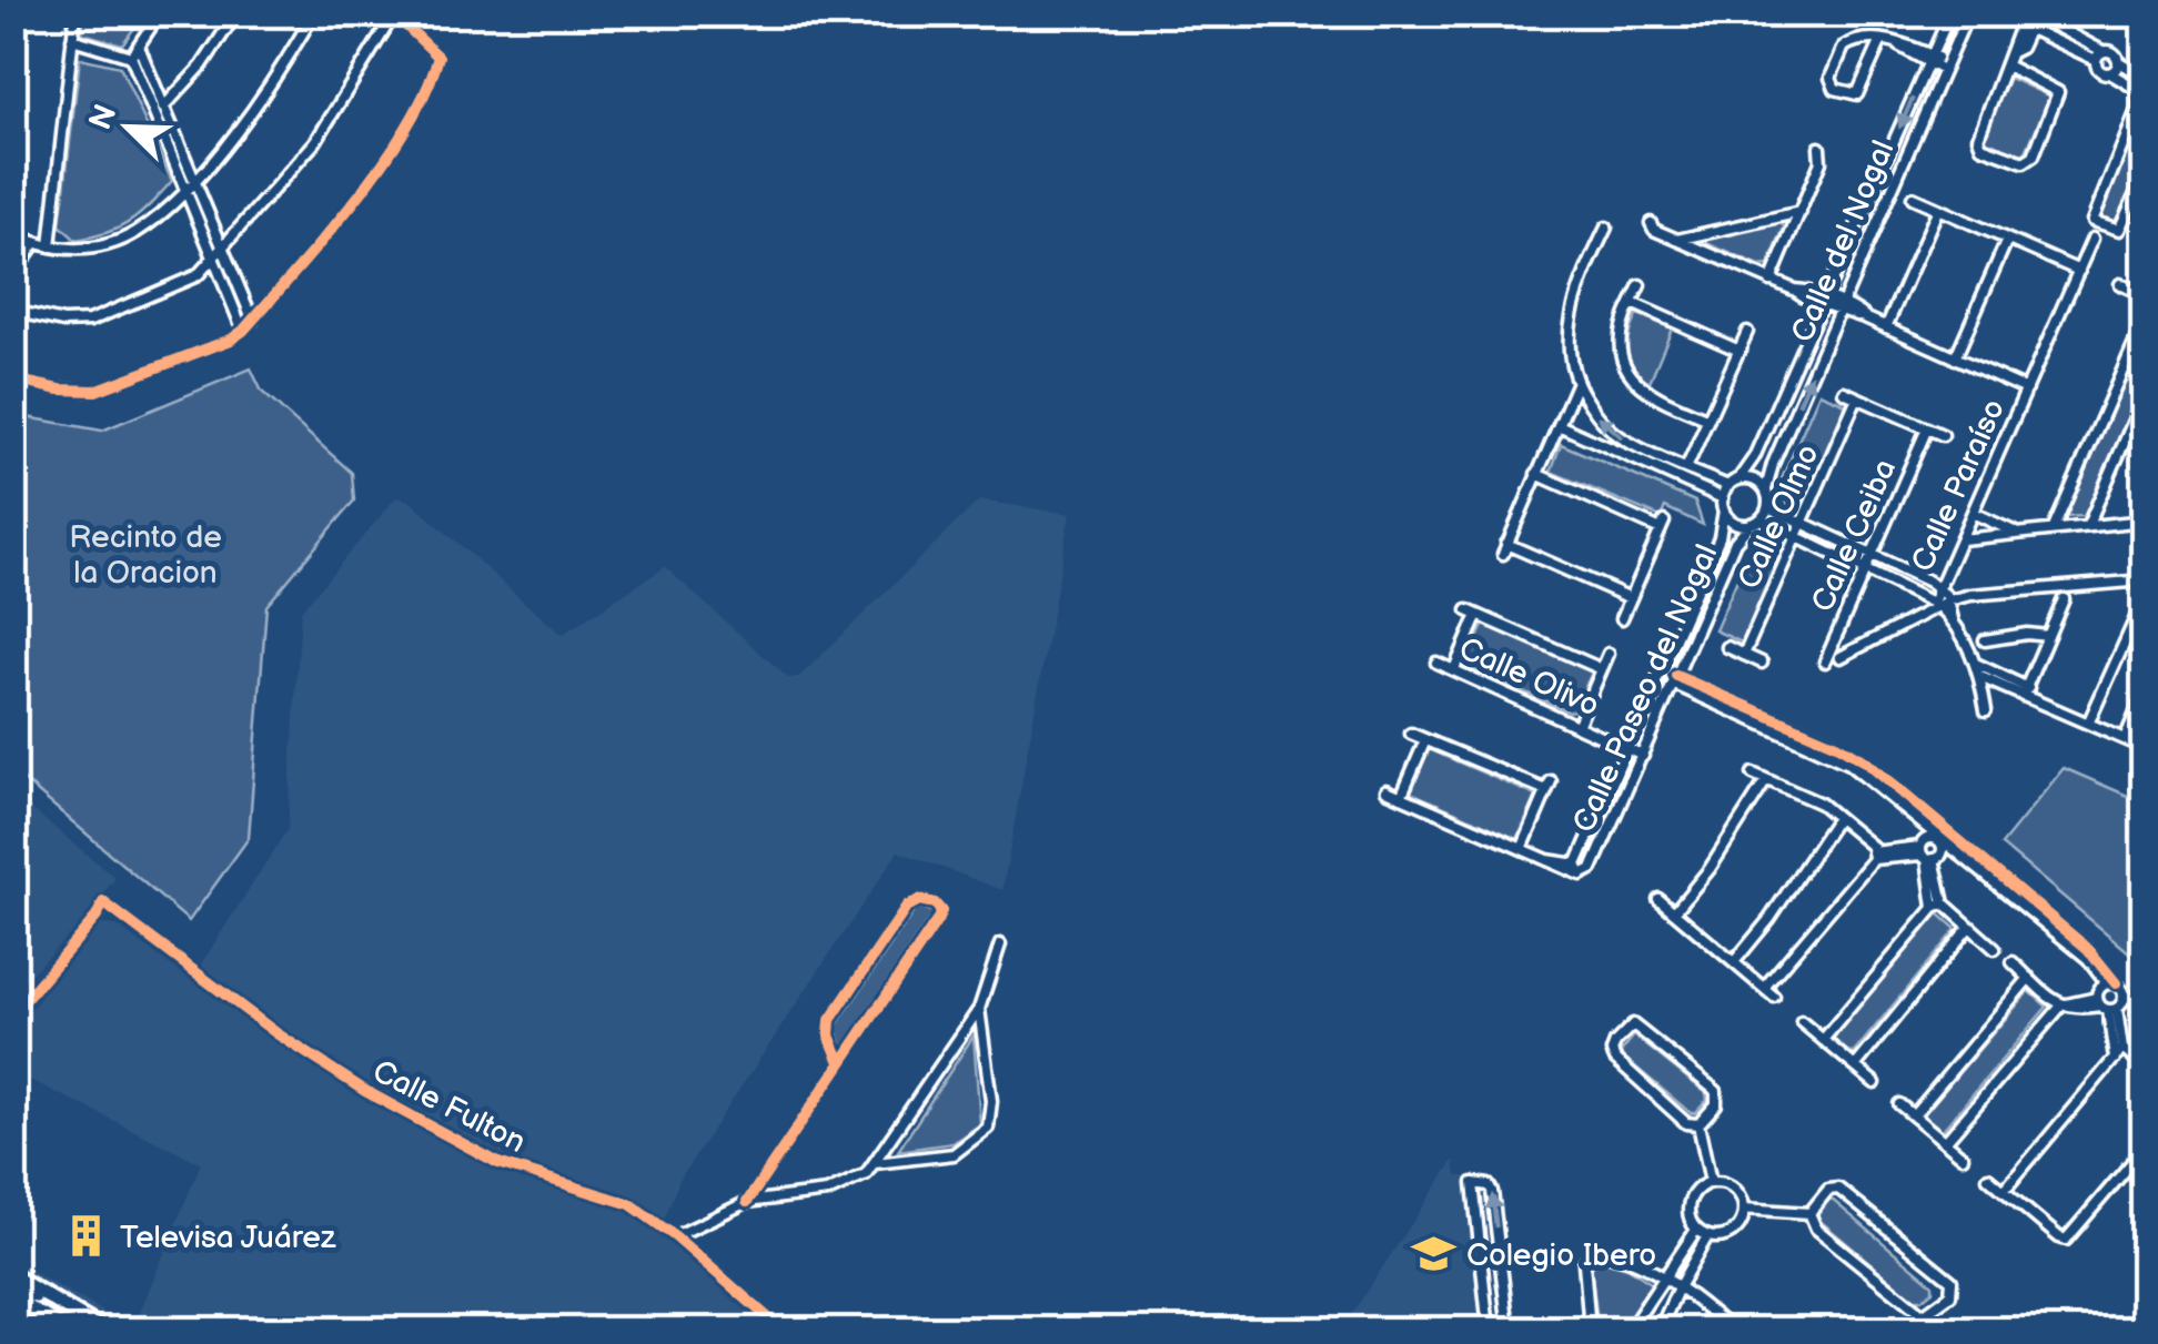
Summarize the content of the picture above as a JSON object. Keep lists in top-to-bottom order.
{
  "streets": {
    "street": [
      "Calle del Nogal",
      "Calle Paraíso",
      "Calle Olmo",
      "Calle Ceiba",
      "Calle Olivo",
      "Calle Paseo del Nogal",
      "Calle Fulton"
    ]
  },
  "crossings": [
    ["Calle del Nogal", "Calle Paseo del Nogal"],
    ["Calle Olivo", "Calle Paseo del Nogal"]
  ],
  "parks": ["Recinto de la Oracion"],
  "places": {
    "building": ["Televisa Juárez"],
    "school or university": ["Colegio Ibero"]
  },
  "north": "top left"
}
